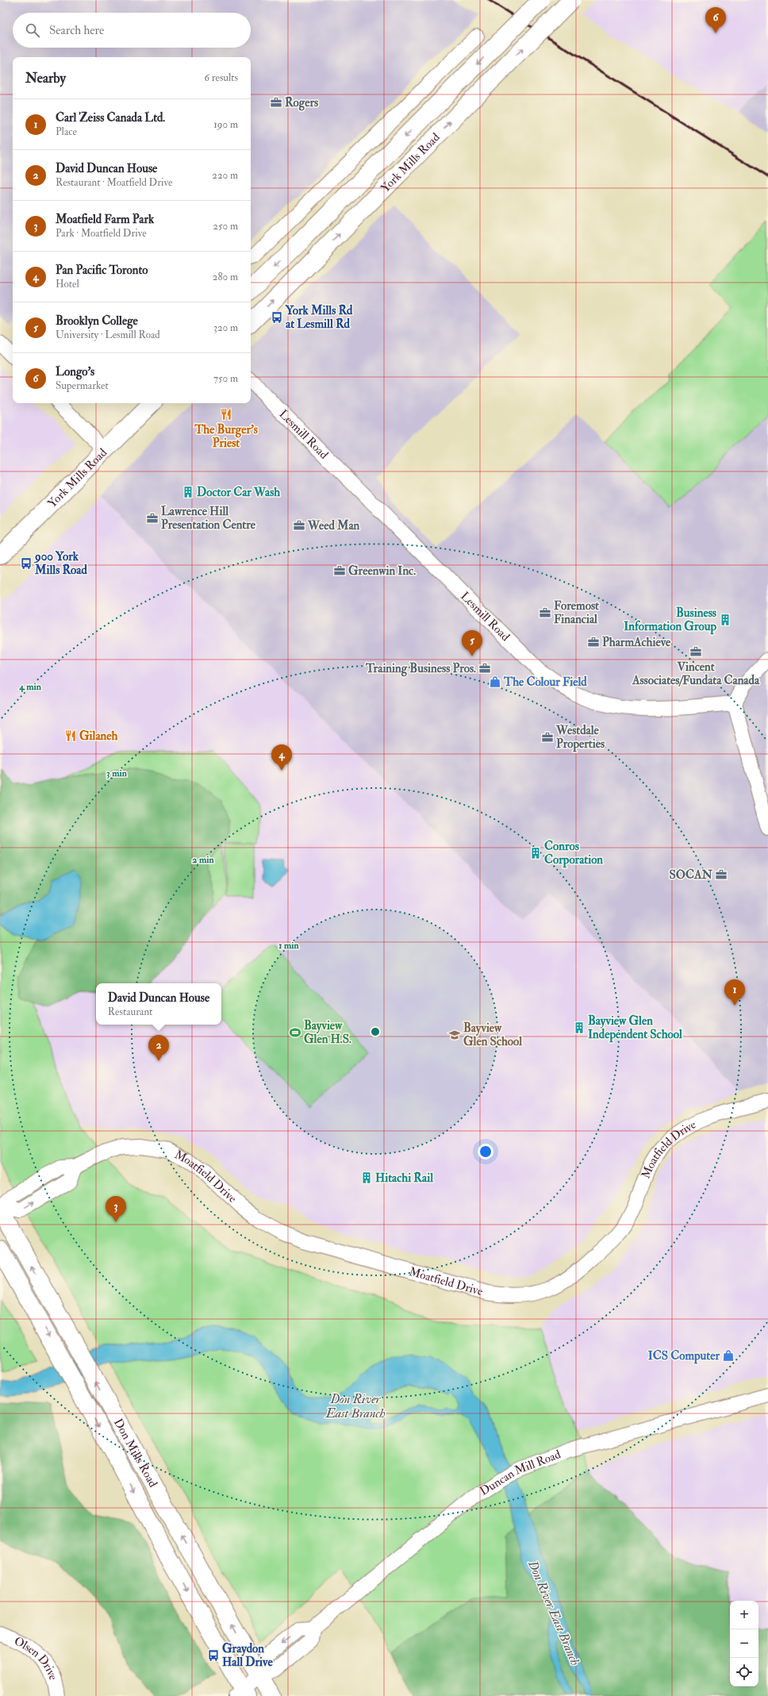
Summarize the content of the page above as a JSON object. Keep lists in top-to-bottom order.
{
  "streets": {
    "main road": ["York Mills Road", "Don Mills Road"],
    "street": [
      "Lesmill Road",
      "Moatfield Drive",
      "Duncan Mill Road",
      "Olsen Drive"
    ]
  },
  "crossings": [
    ["Moatfield Drive", "Don Mills Road"],
    ["Don Mills Road", "Duncan Mill Road"]
  ],
  "water": ["Don River East Branch"],
  "places": {
    "office": [
      "Rogers",
      "Lawrence Hill Presentation Centre",
      "Weed Man",
      "Greenwin Inc.",
      "Foremost Financial",
      "PharmAchieve",
      "Vincent Associates/Fundata Canada",
      "Training Business Pros.",
      "Westdale Properties",
      "SOCAN"
    ],
    "bus stop": ["York Mills Rd at Lesmill Rd", "900 York Mills Road", "Graydon Hall Drive"],
    "restaurant": ["The Burger's Priest", "Gilaneh"],
    "building": [
      "Doctor Car Wash",
      "Business Information Group",
      "Conros Corporation",
      "Bayview Glen Independent School",
      "Hitachi Rail"
    ],
    "shop": ["The Colour Field", "ICS Computer"],
    "sports": ["Bayview Glen H.S."],
    "school or university": ["Bayview Glen School"]
  },
  "page": {
    "pins": [
      "6",
      "5",
      "4",
      "1",
      "2",
      "3"
    ],
    "search": "Search here",
    "heading": ["Nearby", "6 results"],
    "list": [
      {
        "mark": "1",
        "name": "Carl Zeiss Canada Ltd.",
        "note": "Place",
        "value": "190 m"
      },
      {
        "mark": "2",
        "name": "David Duncan House",
        "note": "Restaurant · Moatfield Drive",
        "value": "220 m"
      },
      {
        "mark": "3",
        "name": "Moatfield Farm Park",
        "note": "Park · Moatfield Drive",
        "value": "250 m"
      },
      {
        "mark": "4",
        "name": "Pan Pacific Toronto",
        "note": "Hotel",
        "value": "280 m"
      },
      {
        "mark": "5",
        "name": "Brooklyn College",
        "note": "University · Lesmill Road",
        "value": "320 m"
      },
      {
        "mark": "6",
        "name": "Longo's",
        "note": "Supermarket",
        "value": "750 m"
      }
    ],
    "popup": ["David Duncan House", "Restaurant"],
    "map_buttons": ["+", "−"]
  },
  "rings": [
    "4 min",
    "3 min",
    "2 min",
    "1 min"
  ]
}
